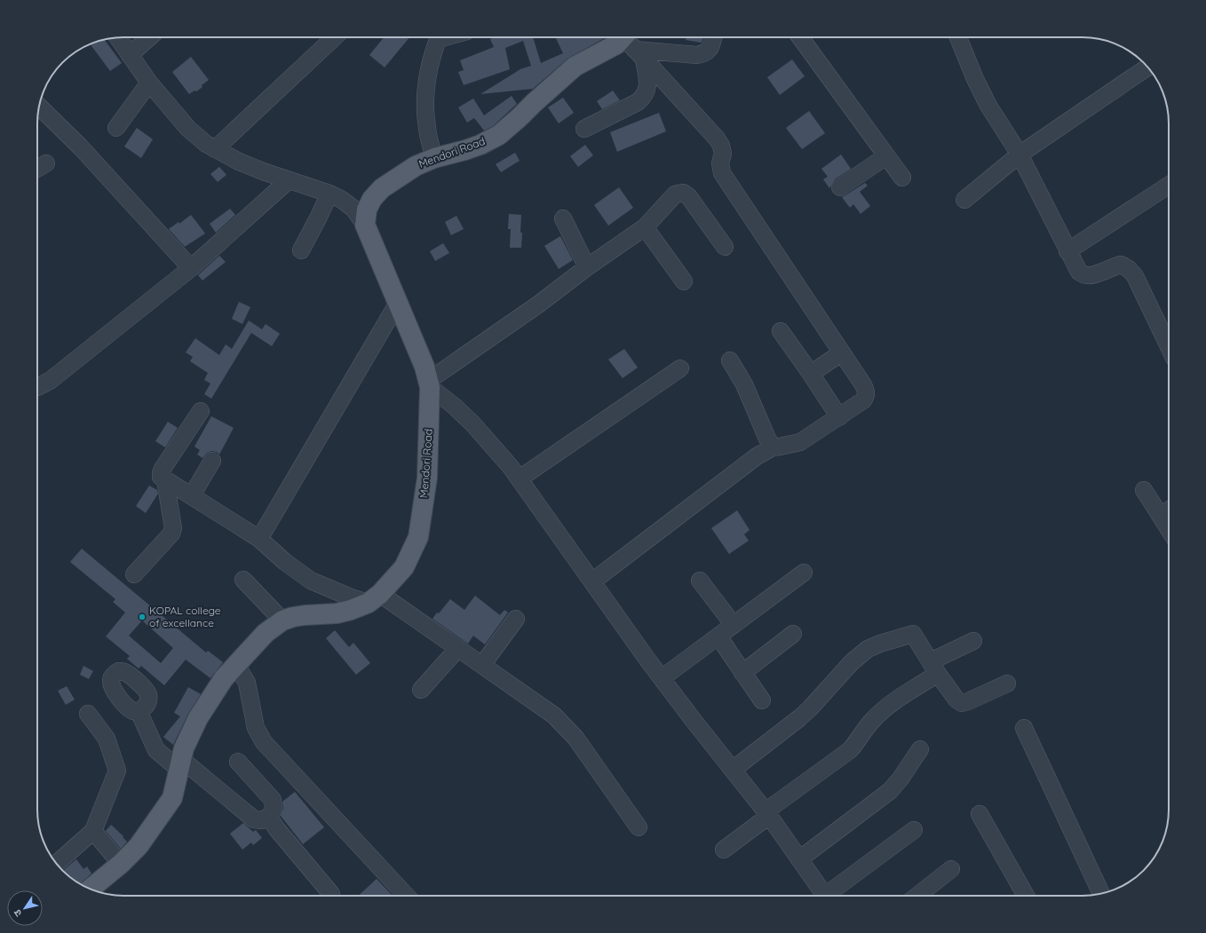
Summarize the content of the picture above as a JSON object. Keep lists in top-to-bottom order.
{
  "streets": {
    "main road": ["Mendori Road"]
  },
  "places": ["KOPAL college of excellance"],
  "north": "bottom left"
}
